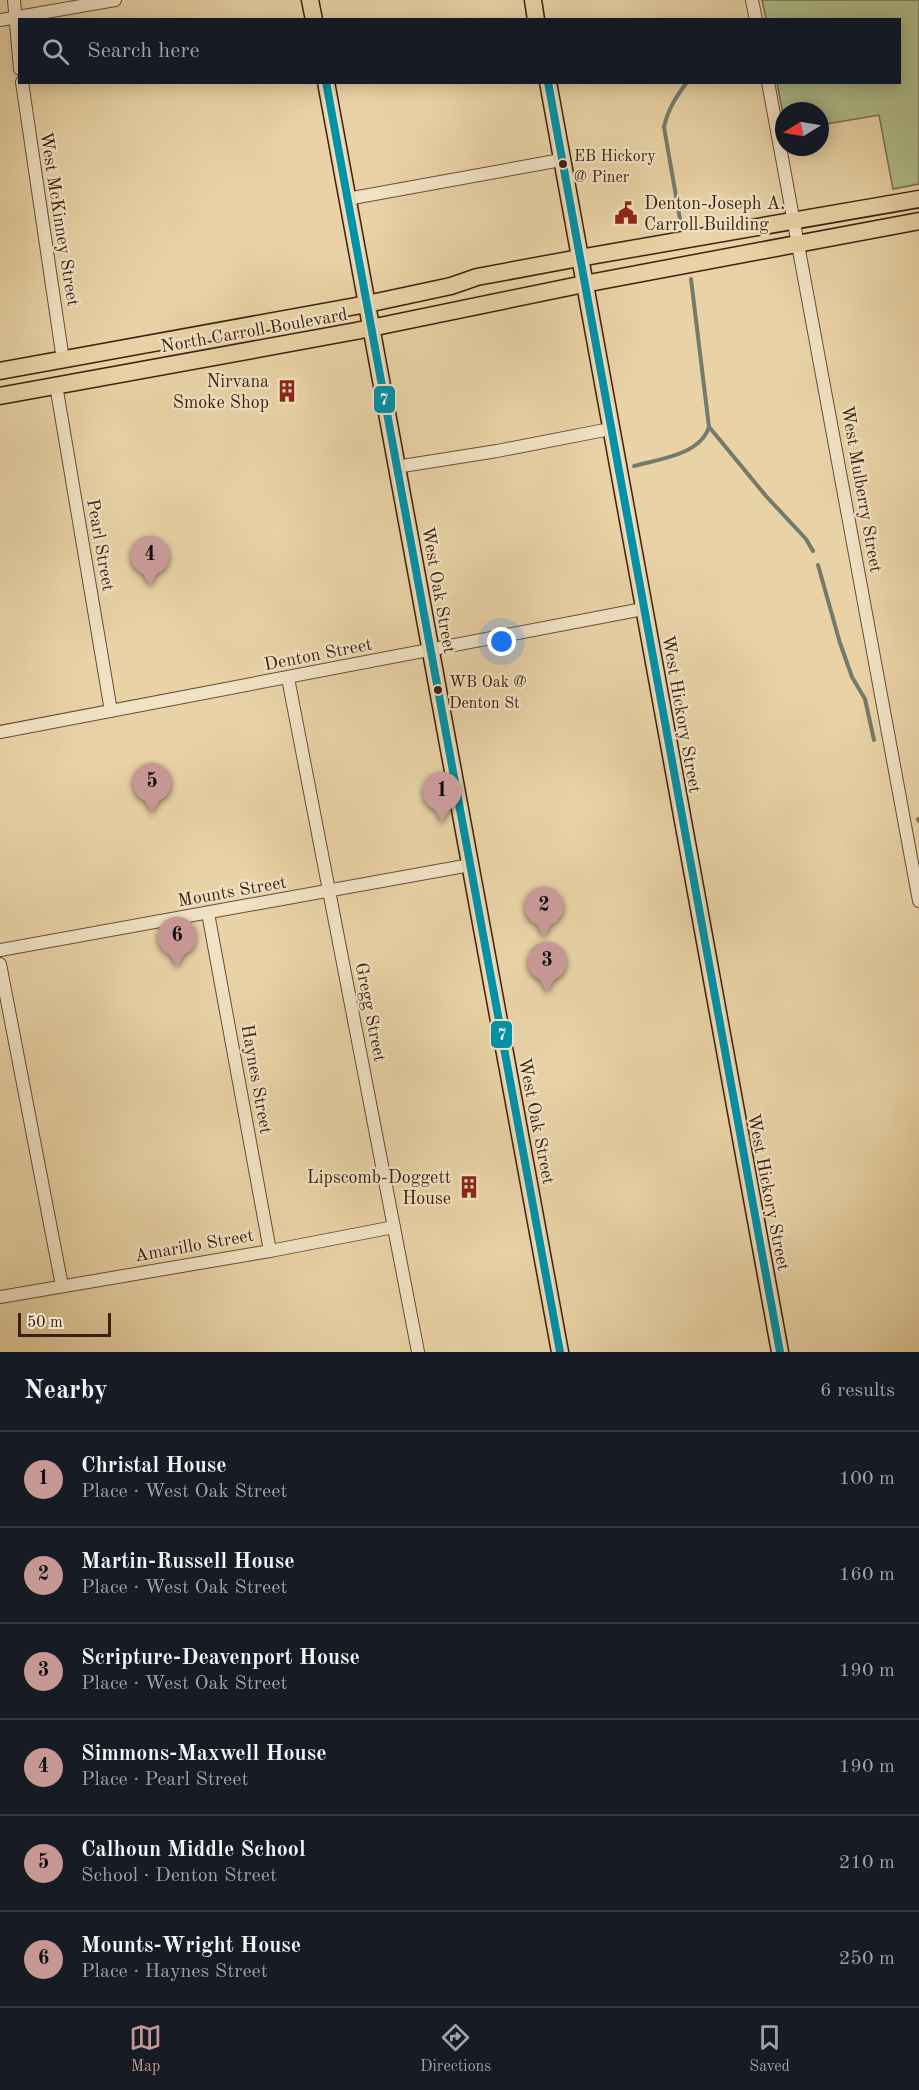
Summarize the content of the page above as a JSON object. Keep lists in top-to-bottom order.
{
  "streets": {
    "main road": ["North Carroll Boulevard", "West Oak Street", "West Hickory Street"],
    "street": [
      "West McKinney Street",
      "West Mulberry Street",
      "Pearl Street",
      "Denton Street",
      "Mounts Street",
      "Gregg Street",
      "Haynes Street",
      "Amarillo Street"
    ]
  },
  "crossings": [
    ["West McKinney Street", "North Carroll Boulevard"],
    ["North Carroll Boulevard", "West Mulberry Street"],
    ["North Carroll Boulevard", "Pearl Street"],
    ["North Carroll Boulevard", "West Oak Street"],
    ["North Carroll Boulevard", "West Hickory Street"],
    ["Pearl Street", "Denton Street"],
    ["West Oak Street", "Denton Street"],
    ["West Oak Street", "Mounts Street"],
    ["Denton Street", "West Hickory Street"],
    ["Denton Street", "Gregg Street"],
    ["Mounts Street", "Gregg Street"],
    ["Mounts Street", "Haynes Street"],
    ["Gregg Street", "Amarillo Street"],
    ["Haynes Street", "Amarillo Street"]
  ],
  "places": {
    "other": ["EB Hickory @ Piner", "WB Oak @ Denton St"],
    "public building": ["Denton-Joseph A. Carroll Building"],
    "building": ["Nirvana Smoke Shop", "Lipscomb-Doggett House"]
  },
  "lines": ["transit line 7"],
  "scale_bar": "50 m",
  "north": "left",
  "page": {
    "search": "Search here",
    "pins": [
      "4",
      "5",
      "1",
      "2",
      "6",
      "3"
    ],
    "scale": "50 m",
    "heading": ["Nearby", "6 results"],
    "list": [
      {
        "mark": "1",
        "name": "Christal House",
        "note": "Place · West Oak Street",
        "value": "100 m"
      },
      {
        "mark": "2",
        "name": "Martin-Russell House",
        "note": "Place · West Oak Street",
        "value": "160 m"
      },
      {
        "mark": "3",
        "name": "Scripture-Deavenport House",
        "note": "Place · West Oak Street",
        "value": "190 m"
      },
      {
        "mark": "4",
        "name": "Simmons-Maxwell House",
        "note": "Place · Pearl Street",
        "value": "190 m"
      },
      {
        "mark": "5",
        "name": "Calhoun Middle School",
        "note": "School · Denton Street",
        "value": "210 m"
      },
      {
        "mark": "6",
        "name": "Mounts-Wright House",
        "note": "Place · Haynes Street",
        "value": "250 m"
      }
    ],
    "nav": ["Map", "Directions", "Saved"]
  }
}
